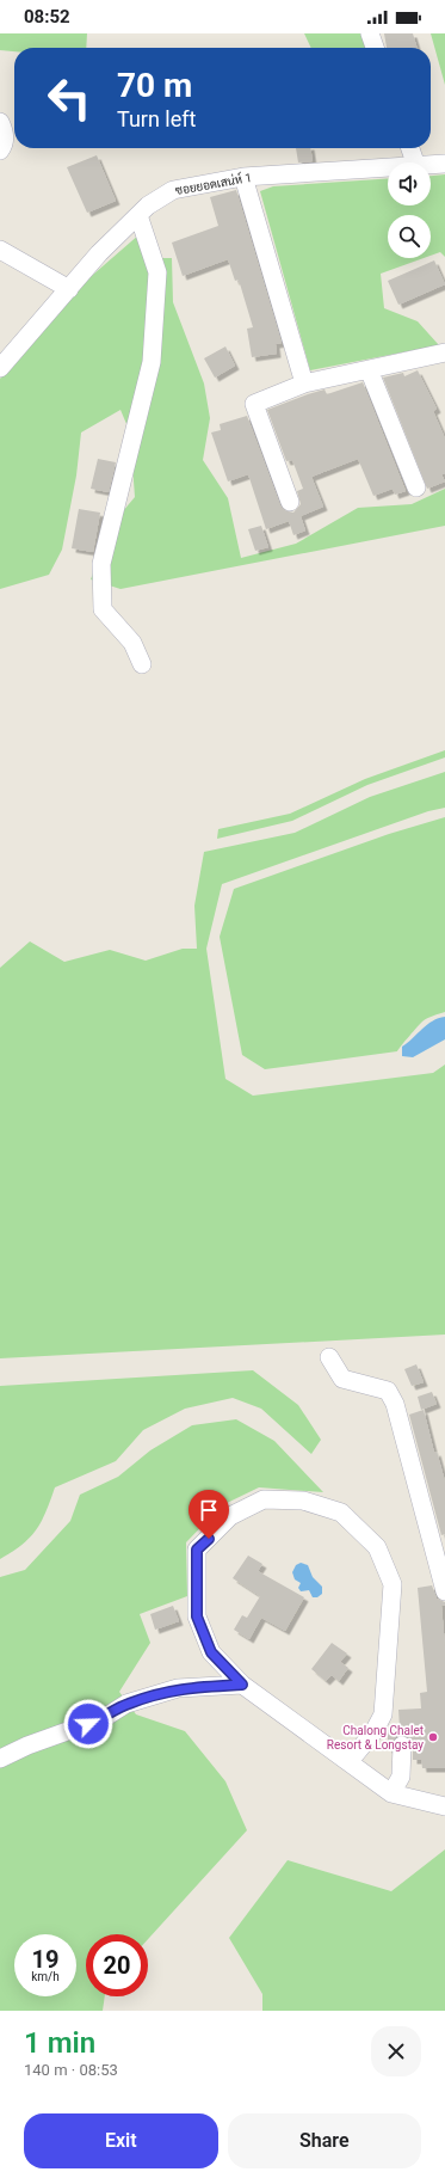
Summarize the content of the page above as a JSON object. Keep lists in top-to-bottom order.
{
  "streets": {
    "street": ["ซอยยอดเสน่ห์ 1"]
  },
  "places": ["Chalong Chalet Resort & Longstay"],
  "page": {
    "status": "08:52",
    "turn": ["70 m", "Turn left"],
    "speed": "19 km/h",
    "limit": "20",
    "heading": ["1 min", "140 m · 08:53"],
    "buttons": ["Exit", "Share"]
  }
}
